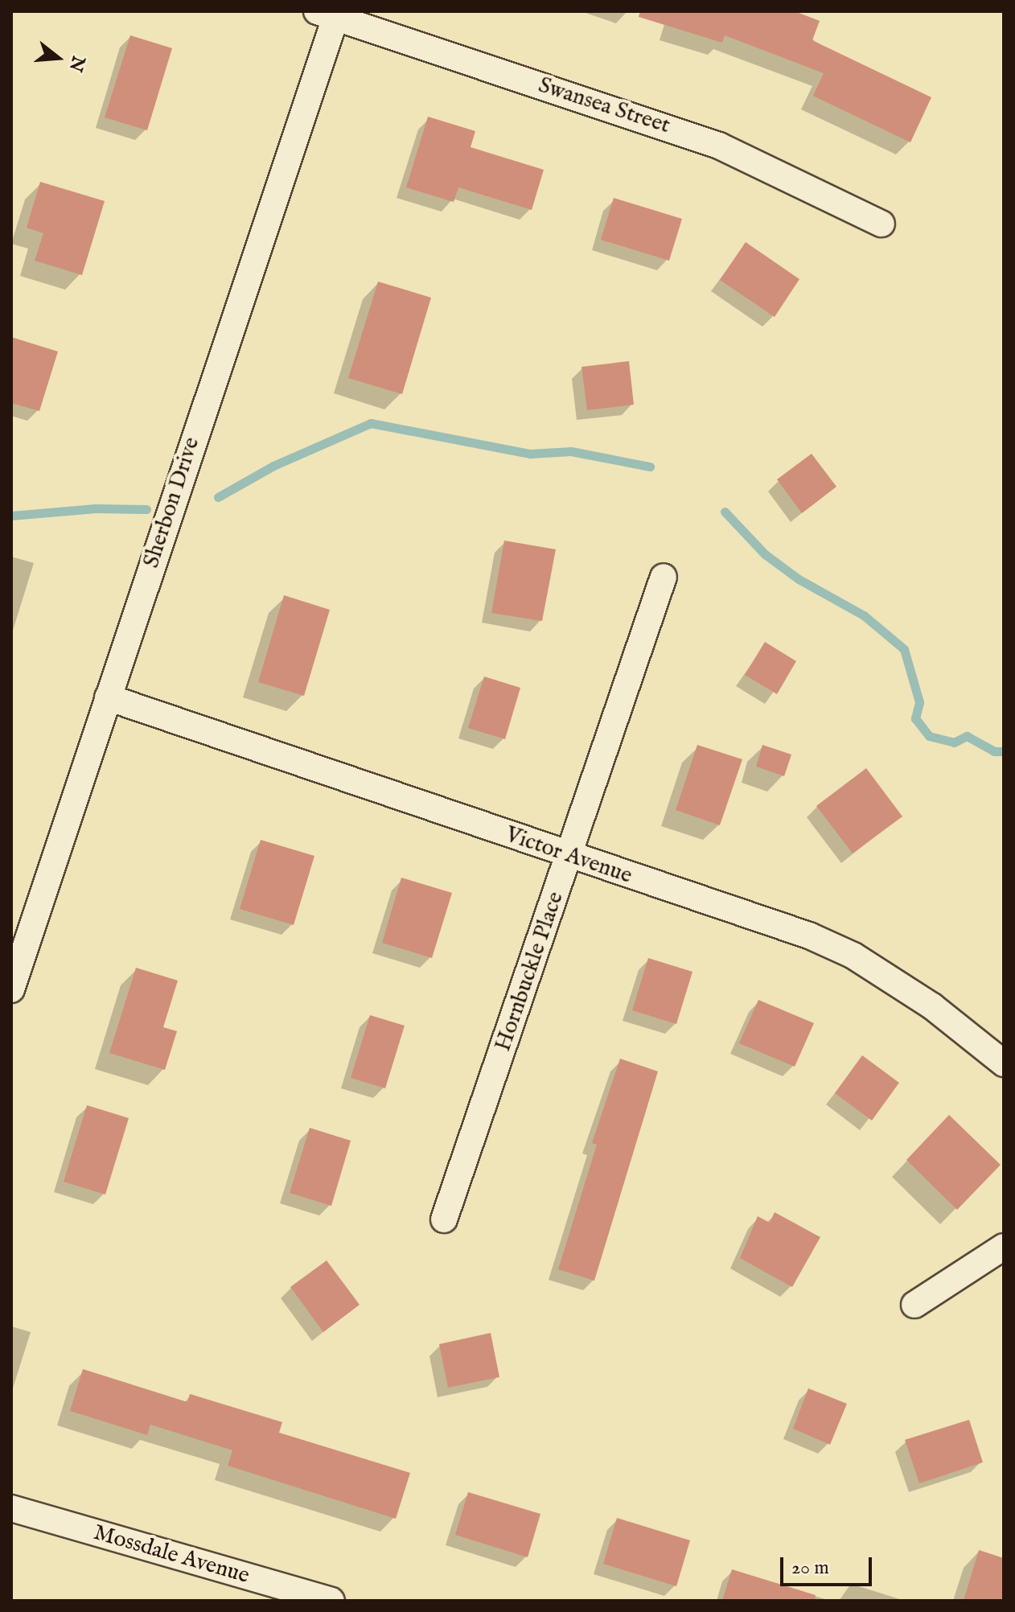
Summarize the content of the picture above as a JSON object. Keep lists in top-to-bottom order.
{
  "streets": {
    "street": [
      "Swansea Street",
      "Sherbon Drive",
      "Victor Avenue",
      "Hornbuckle Place",
      "Mossdale Avenue"
    ]
  },
  "crossings": [
    ["Swansea Street", "Sherbon Drive"],
    ["Sherbon Drive", "Victor Avenue"],
    ["Victor Avenue", "Hornbuckle Place"]
  ],
  "scale_bar": "20 m",
  "north": "right"
}
